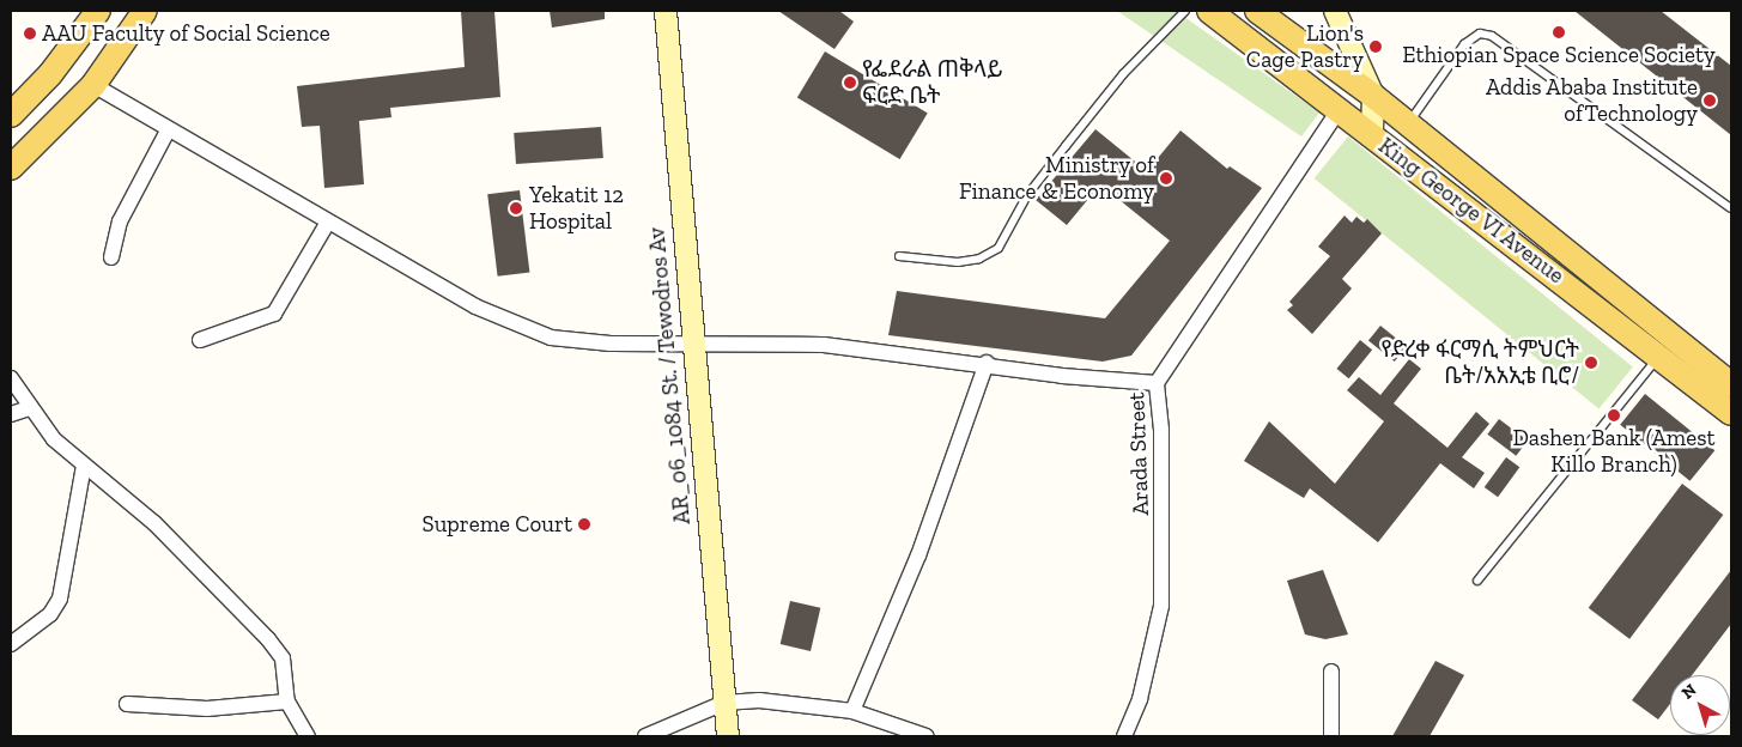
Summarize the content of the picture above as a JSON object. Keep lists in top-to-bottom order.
{
  "streets": {
    "main road": ["King George VI Avenue"],
    "street": ["AR_06_1084 St. / Tewodros Av", "Arada Street"]
  },
  "crossings": [
    ["King George VI Avenue", "Arada Street"]
  ],
  "places": [
    "Ethiopian Space Science Society",
    "AAU Faculty of Social Science",
    "Lion's Cage Pastry",
    "የፌደራል ጠቅላይ ፍርድ ቤት",
    "Addis Ababa Institute ofTechnology",
    "Ministry of Finance & Economy",
    "Yekatit 12 Hospital",
    "የድረቀ ፋርማሲ ትምህርት ቤት/አአኢቴ ቢሮ/",
    "Dashen Bank (Amest Killo Branch)",
    "Supreme Court"
  ],
  "north": "top left"
}
